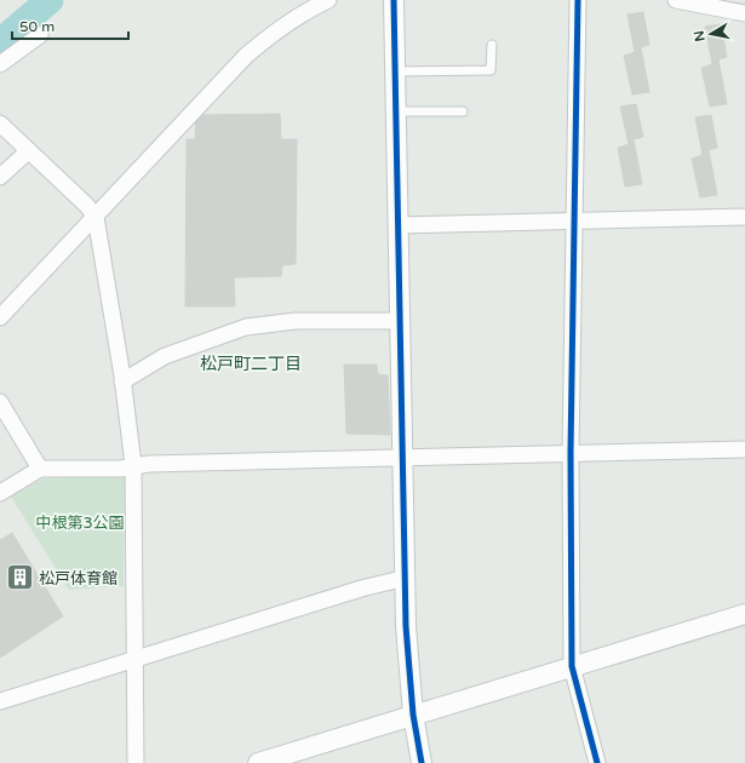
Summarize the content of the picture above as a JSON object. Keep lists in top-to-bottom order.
{
  "districts": ["松戸町二丁目"],
  "parks": ["中根第3公園"],
  "places": {
    "building": ["松戸体育館"]
  },
  "scale_bar": "50 m",
  "north": "left"
}
